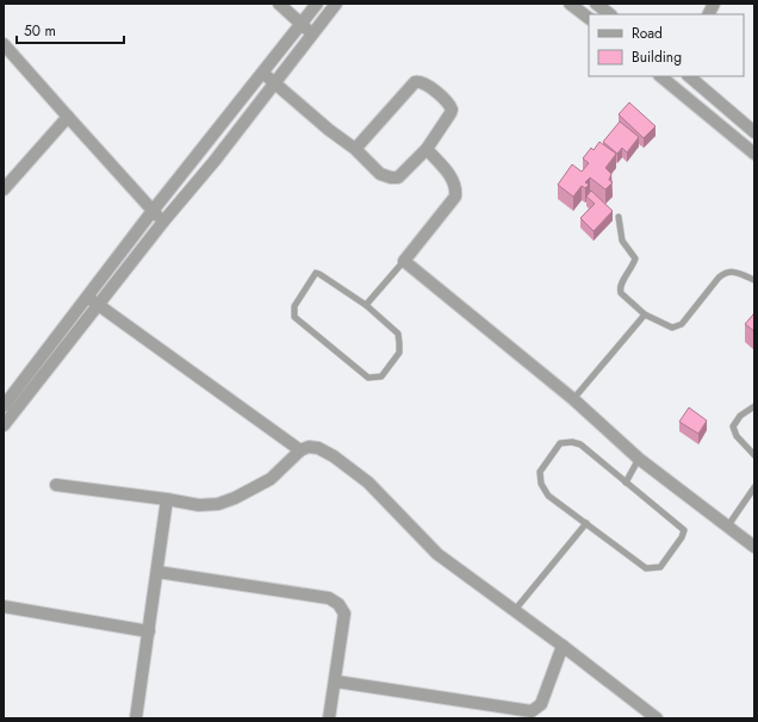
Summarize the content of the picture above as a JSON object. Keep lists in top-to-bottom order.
{
  "legend": ["Road", "Building"],
  "scale_bar": "50 m"
}
